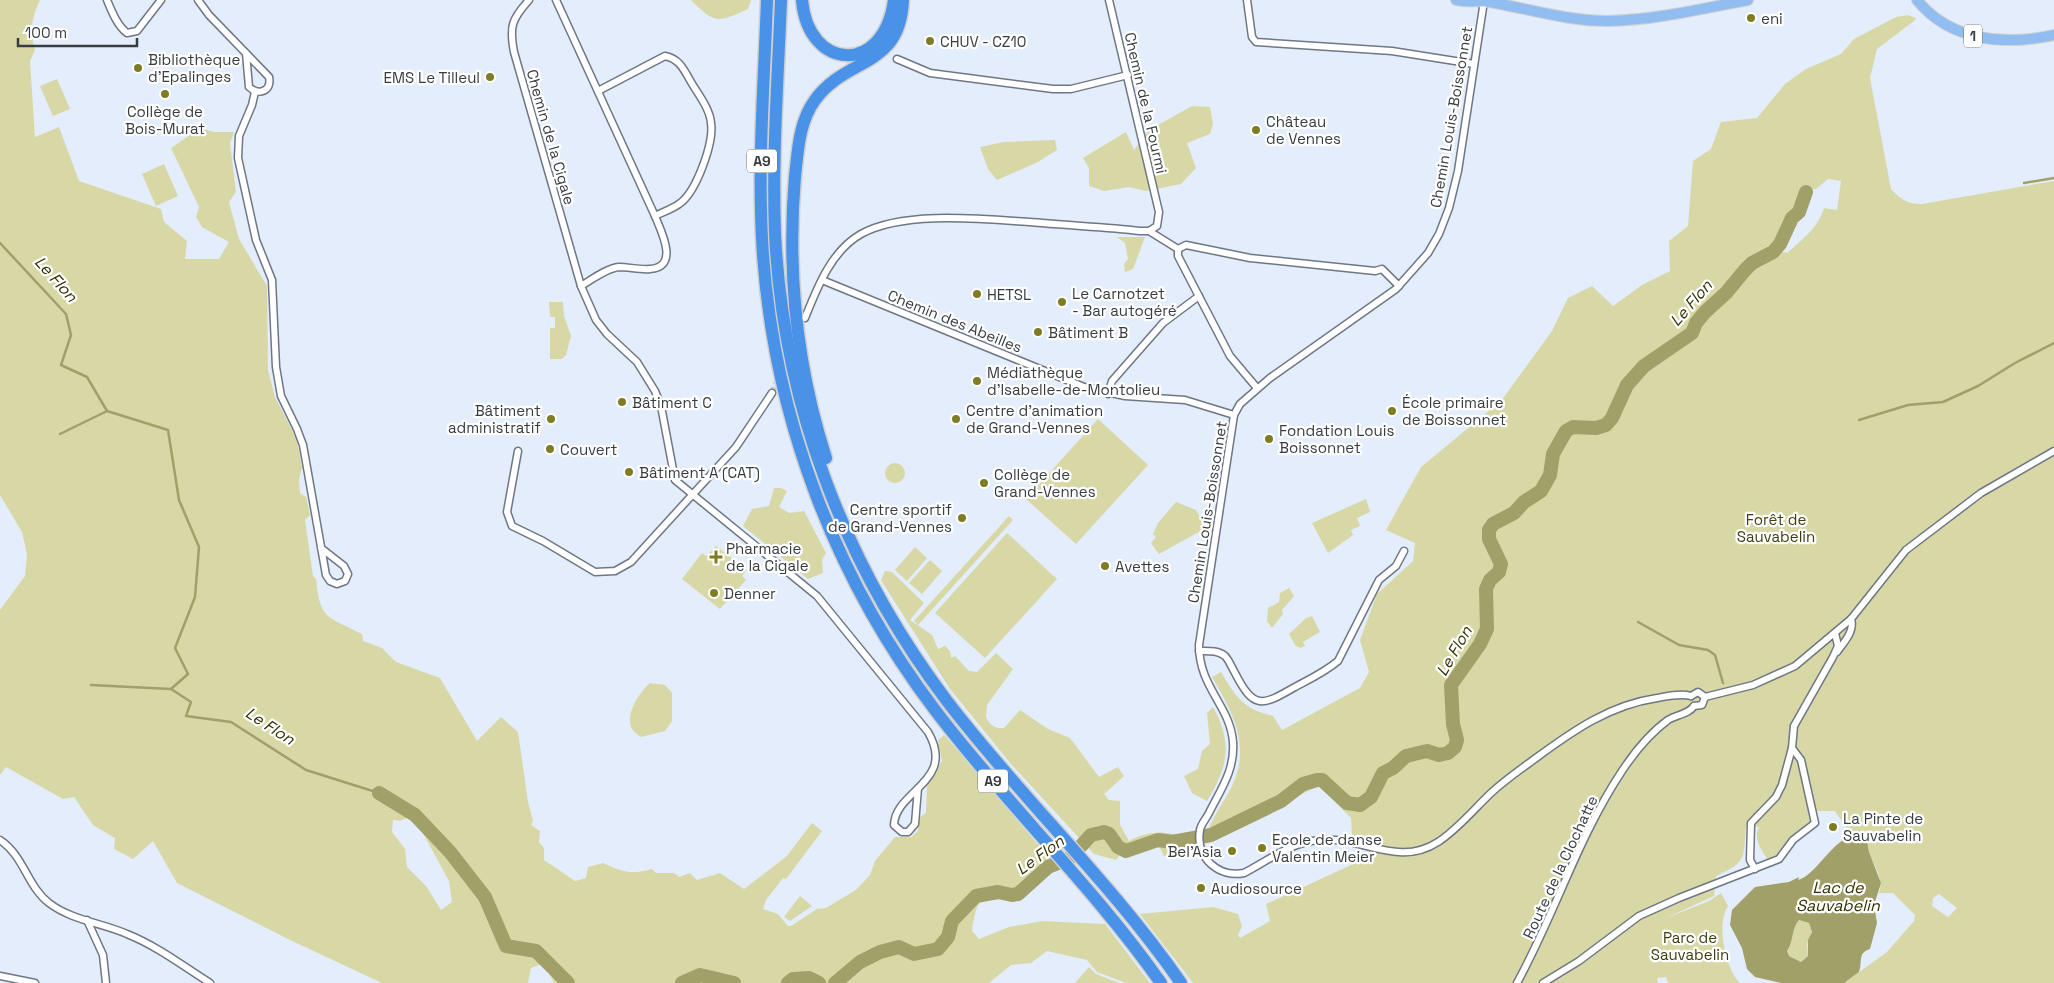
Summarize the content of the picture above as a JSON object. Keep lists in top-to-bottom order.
{
  "streets": {
    "highway": ["A9"],
    "main road": ["1"],
    "street": [
      "Chemin de la Fourmi",
      "Chemin Louis-Boissonnet",
      "Chemin de la Cigale",
      "Chemin des Abeilles",
      "Route de la Clochatte"
    ]
  },
  "crossings": [
    ["Chemin Louis-Boissonnet", "Chemin des Abeilles"],
    ["Chemin Louis-Boissonnet", "Route de la Clochatte"]
  ],
  "water": ["Le Flon", "Lac de Sauvabelin"],
  "parks": ["Forêt de Sauvabelin", "Parc de Sauvabelin"],
  "places": {
    "other": [
      "eni",
      "CHUV - CZ10",
      "Bibliothèque d'Epalinges",
      "EMS Le Tilleul",
      "Collège de Bois-Murat",
      "Château de Vennes",
      "HETSL",
      "Le Carnotzet - Bar autogéré",
      "Bâtiment B",
      "Médiathèque d'Isabelle-de-Montolieu",
      "Bâtiment C",
      "École primaire de Boissonnet",
      "Bâtiment administratif",
      "Centre d'animation de Grand-Vennes",
      "Fondation Louis Boissonnet",
      "Couvert",
      "Bâtiment A (CAT)",
      "Collège de Grand-Vennes",
      "Centre sportif de Grand-Vennes",
      "Avettes",
      "Denner",
      "La Pinte de Sauvabelin",
      "Ecole de danse Valentin Meier",
      "Bel'Asia",
      "Audiosource"
    ],
    "health": ["Pharmacie de la Cigale"]
  },
  "scale_bar": "100 m"
}
